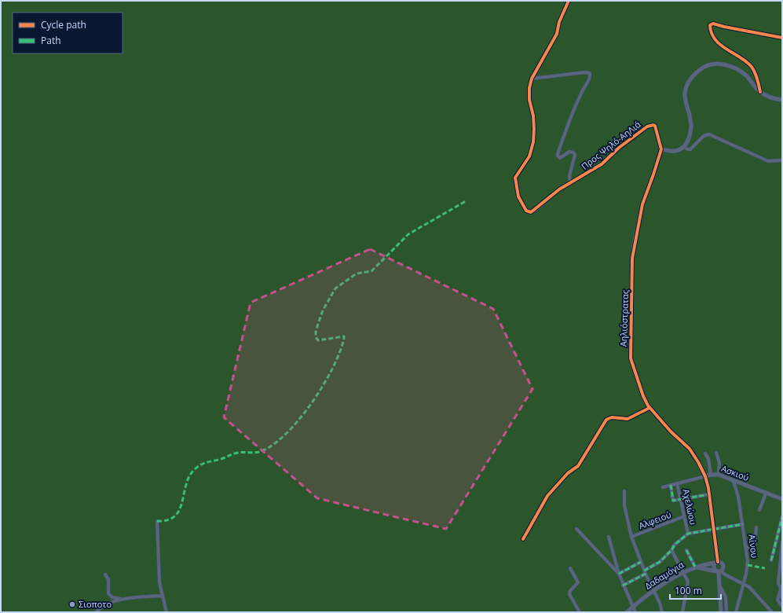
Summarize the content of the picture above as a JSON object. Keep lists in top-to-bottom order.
{
  "streets": {
    "street": [
      "Προς Ψηλό-ΑηΛιά",
      "Αηλιόστρατας",
      "Ασκιού",
      "Αχελώου",
      "Αλφειού",
      "Αίνου",
      "Δαδαμόγια"
    ]
  },
  "crossings": [
    ["Προς Ψηλό-ΑηΛιά", "Αηλιόστρατας"],
    ["Αηλιόστρατας", "Ασκιού"],
    ["Αηλιόστρατας", "Δαδαμόγια"],
    ["Ασκιού", "Αχελώου"],
    ["Ασκιού", "Αίνου"],
    ["Αχελώου", "Αλφειού"]
  ],
  "places": ["Σιοποτο"],
  "legend": ["Cycle path", "Path"],
  "scale_bar": "100 m"
}
